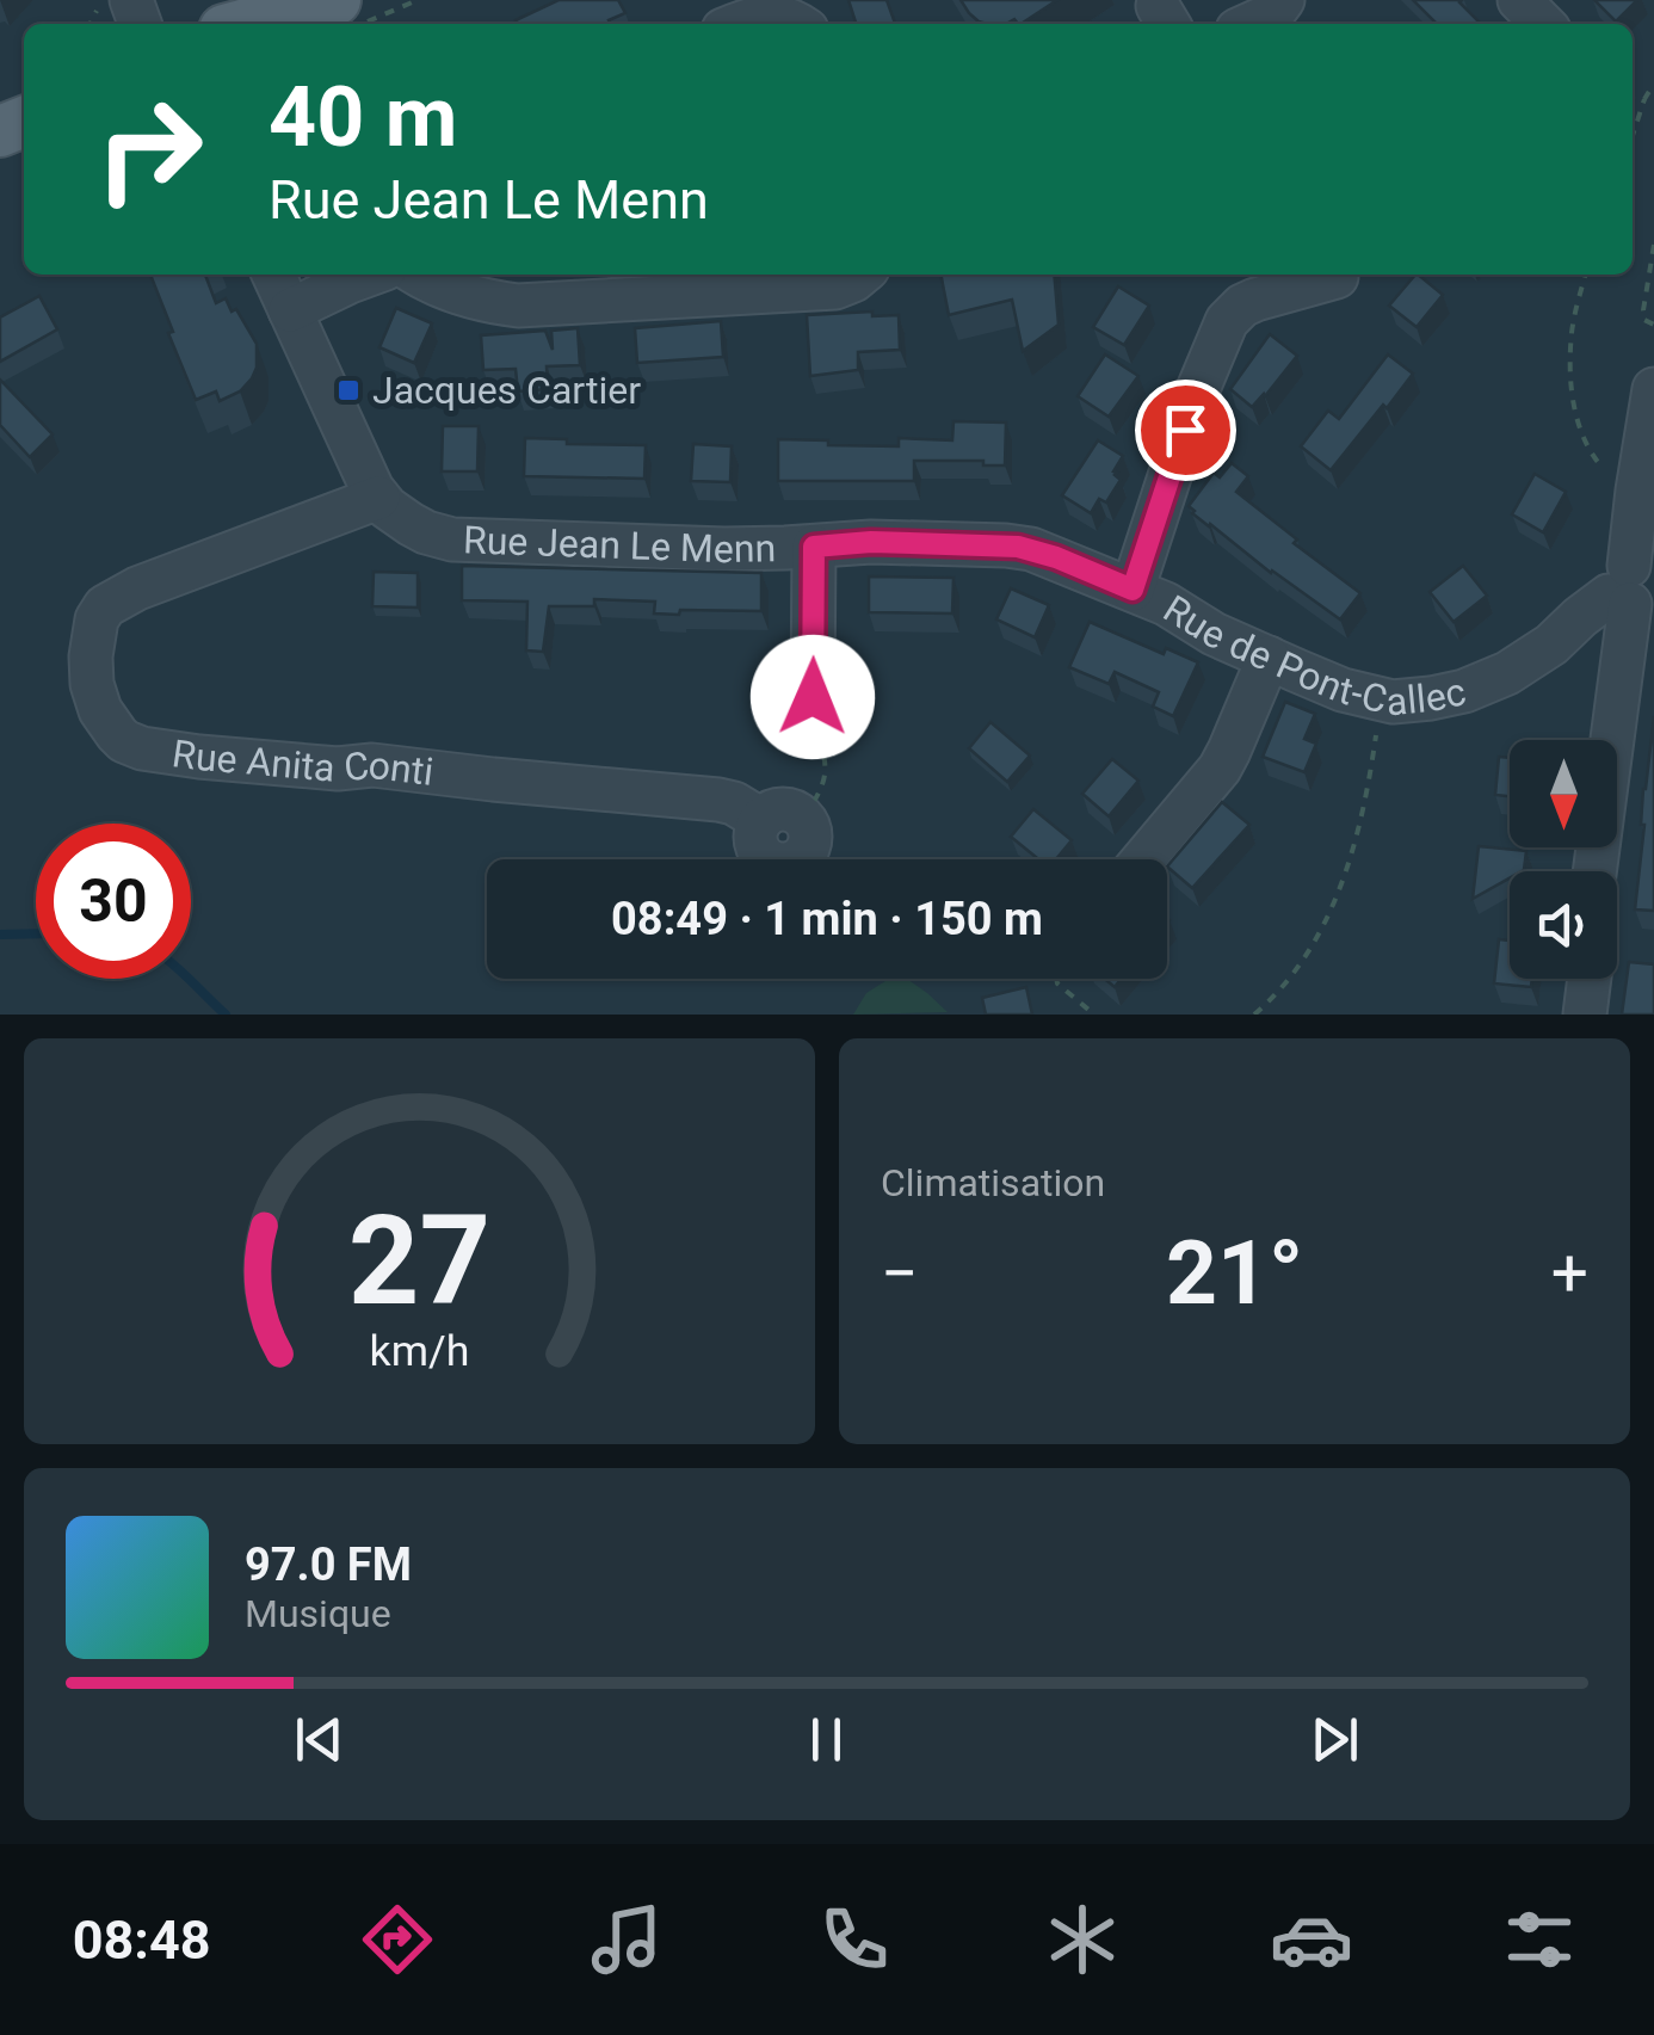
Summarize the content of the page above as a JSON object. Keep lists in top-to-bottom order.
{
  "streets": {
    "street": ["Rue Jean Le Menn", "Rue de Pont-Callec", "Rue Anita Conti"]
  },
  "crossings": [
    ["Rue Jean Le Menn", "Rue de Pont-Callec"],
    ["Rue Jean Le Menn", "Rue Anita Conti"]
  ],
  "places": {
    "transit": ["Jacques Cartier"]
  },
  "north": "bottom",
  "page": {
    "turn": ["40 m", "Rue Jean Le Menn"],
    "limit": "30",
    "trip": "08:49 · 1 min · 150 m",
    "tile": "Climatisation",
    "heat": ["−", "21°", "+"],
    "song": ["97.0 FM", "Musique"],
    "tabs": "08:48",
    "gauge": ["27", "km/h"]
  }
}
